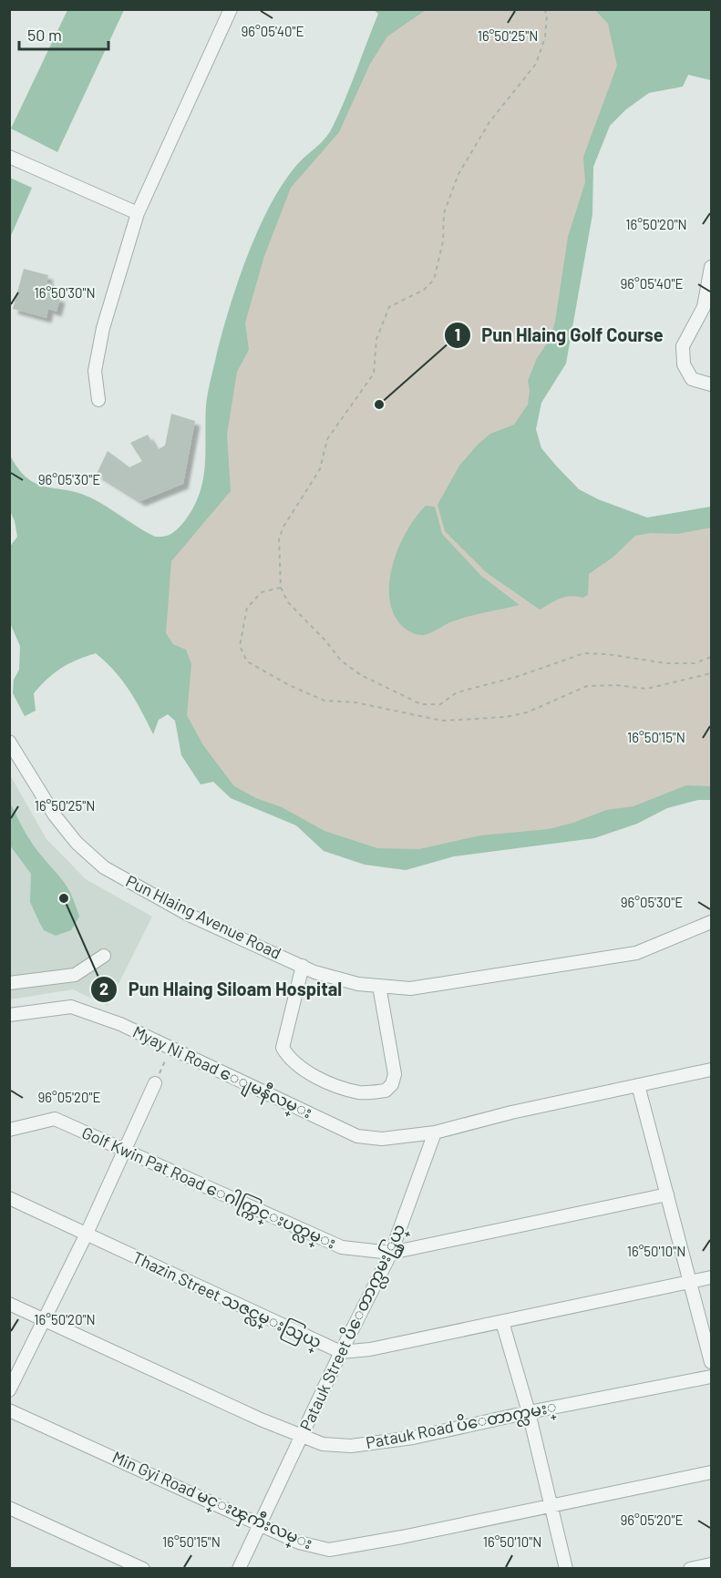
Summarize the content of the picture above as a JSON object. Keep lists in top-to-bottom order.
{
  "streets": {
    "street": [
      "Pun Hlaing Avenue Road",
      "Myay Ni Road ေျမနီလမ္း",
      "Golf Kwin Pat Road ေဂါက္ကြင္းပတ္လမ္း",
      "Thazin Street သဇင္လမ္းသြယ္",
      "Patauk Street ပိေတာက္လမး္သြယ္",
      "Patauk Road ပိေတာက္လမး္",
      "Min Gyi Road မင္းၾကီးလမ္း"
    ]
  },
  "crossings": [
    ["Myay Ni Road ေျမနီလမ္း", "Patauk Street ပိေတာက္လမး္သြယ္"],
    ["Golf Kwin Pat Road ေဂါက္ကြင္းပတ္လမ္း", "Patauk Street ပိေတာက္လမး္သြယ္"],
    ["Thazin Street သဇင္လမ္းသြယ္", "Patauk Street ပိေတာက္လမး္သြယ္"],
    ["Patauk Street ပိေတာက္လမး္သြယ္", "Patauk Road ပိေတာက္လမး္"],
    ["Patauk Street ပိေတာက္လမး္သြယ္", "Min Gyi Road မင္းၾကီးလမ္း"]
  ],
  "places": ["Pun Hlaing Golf Course", "Pun Hlaing Siloam Hospital"],
  "scale_bar": "50 m",
  "coordinates": [
    "96°05'40\"E",
    "16°50'25\"N",
    "16°50'20\"N",
    "16°50'30\"N",
    "96°05'30\"E",
    "16°50'15\"N",
    "96°05'20\"E",
    "16°50'10\"N"
  ]
}
